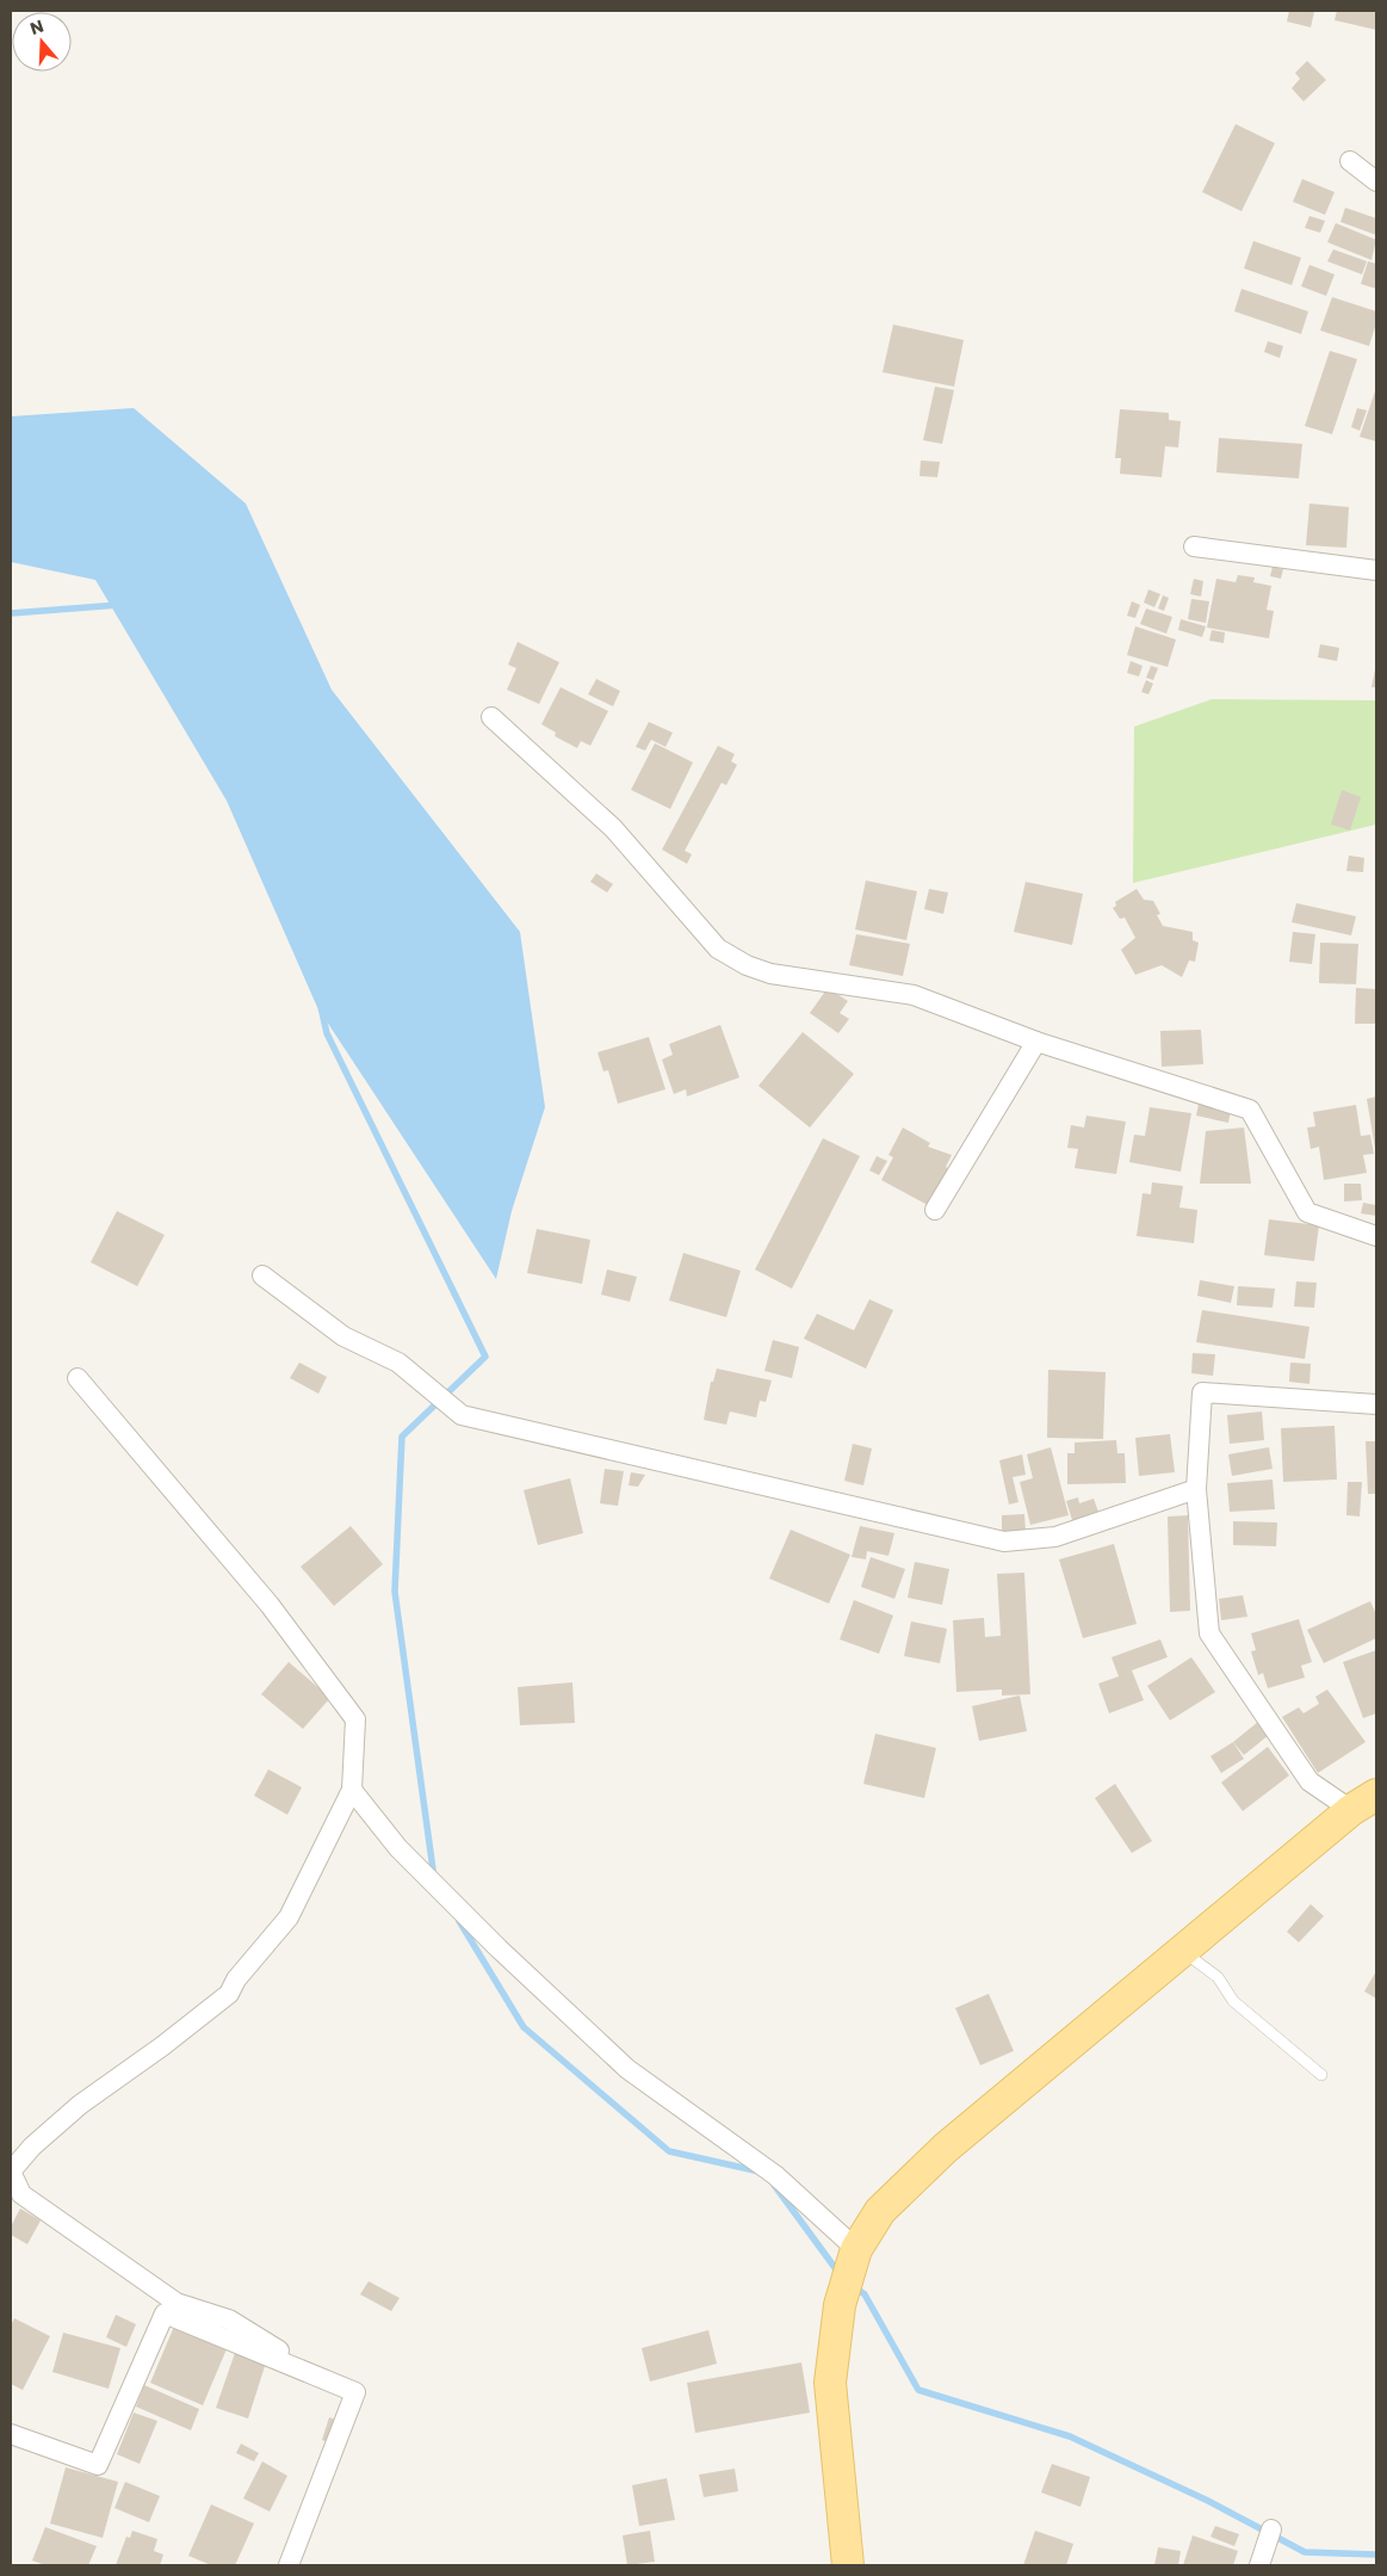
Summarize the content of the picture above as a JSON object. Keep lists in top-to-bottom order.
{
  "north": "top"
}
